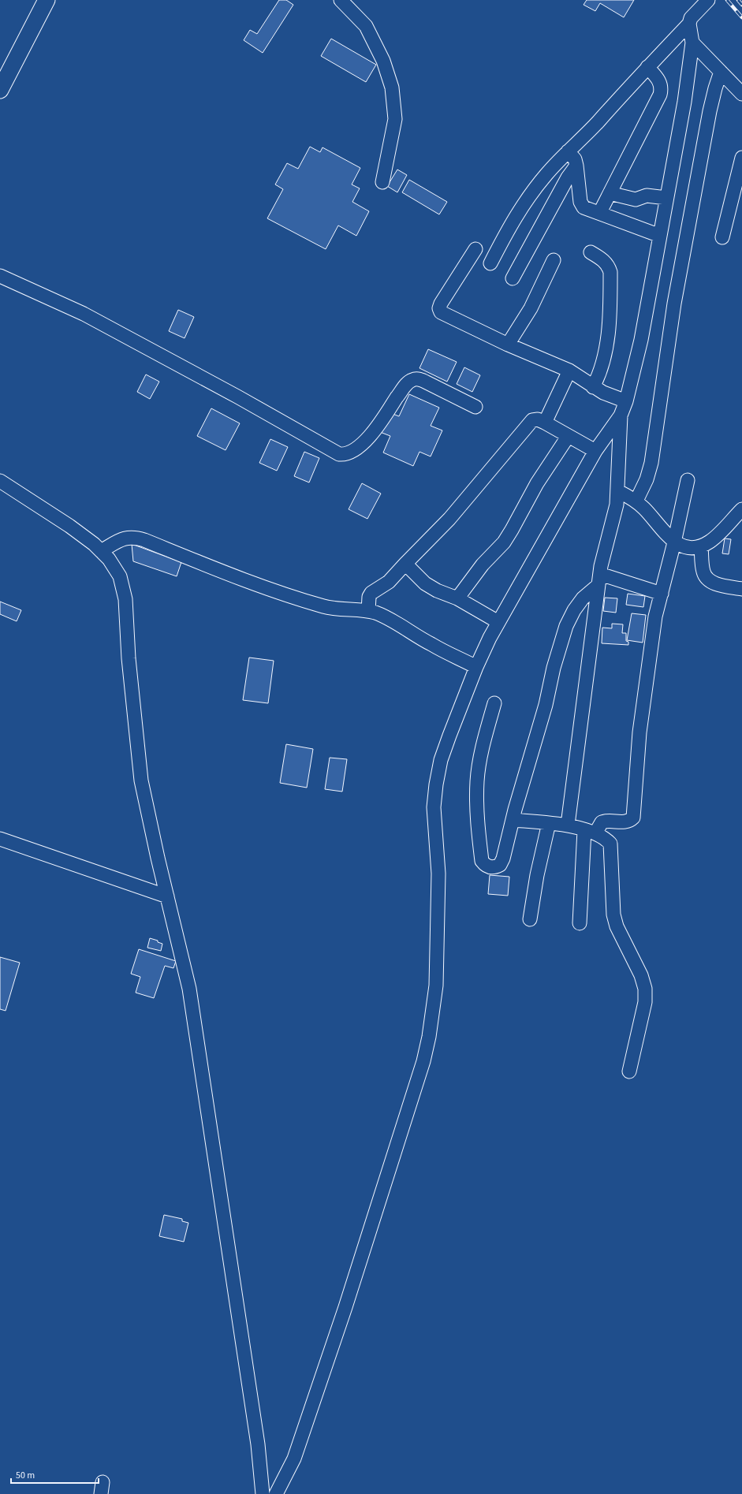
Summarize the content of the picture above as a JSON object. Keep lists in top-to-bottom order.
{
  "scale_bar": "50 m"
}
